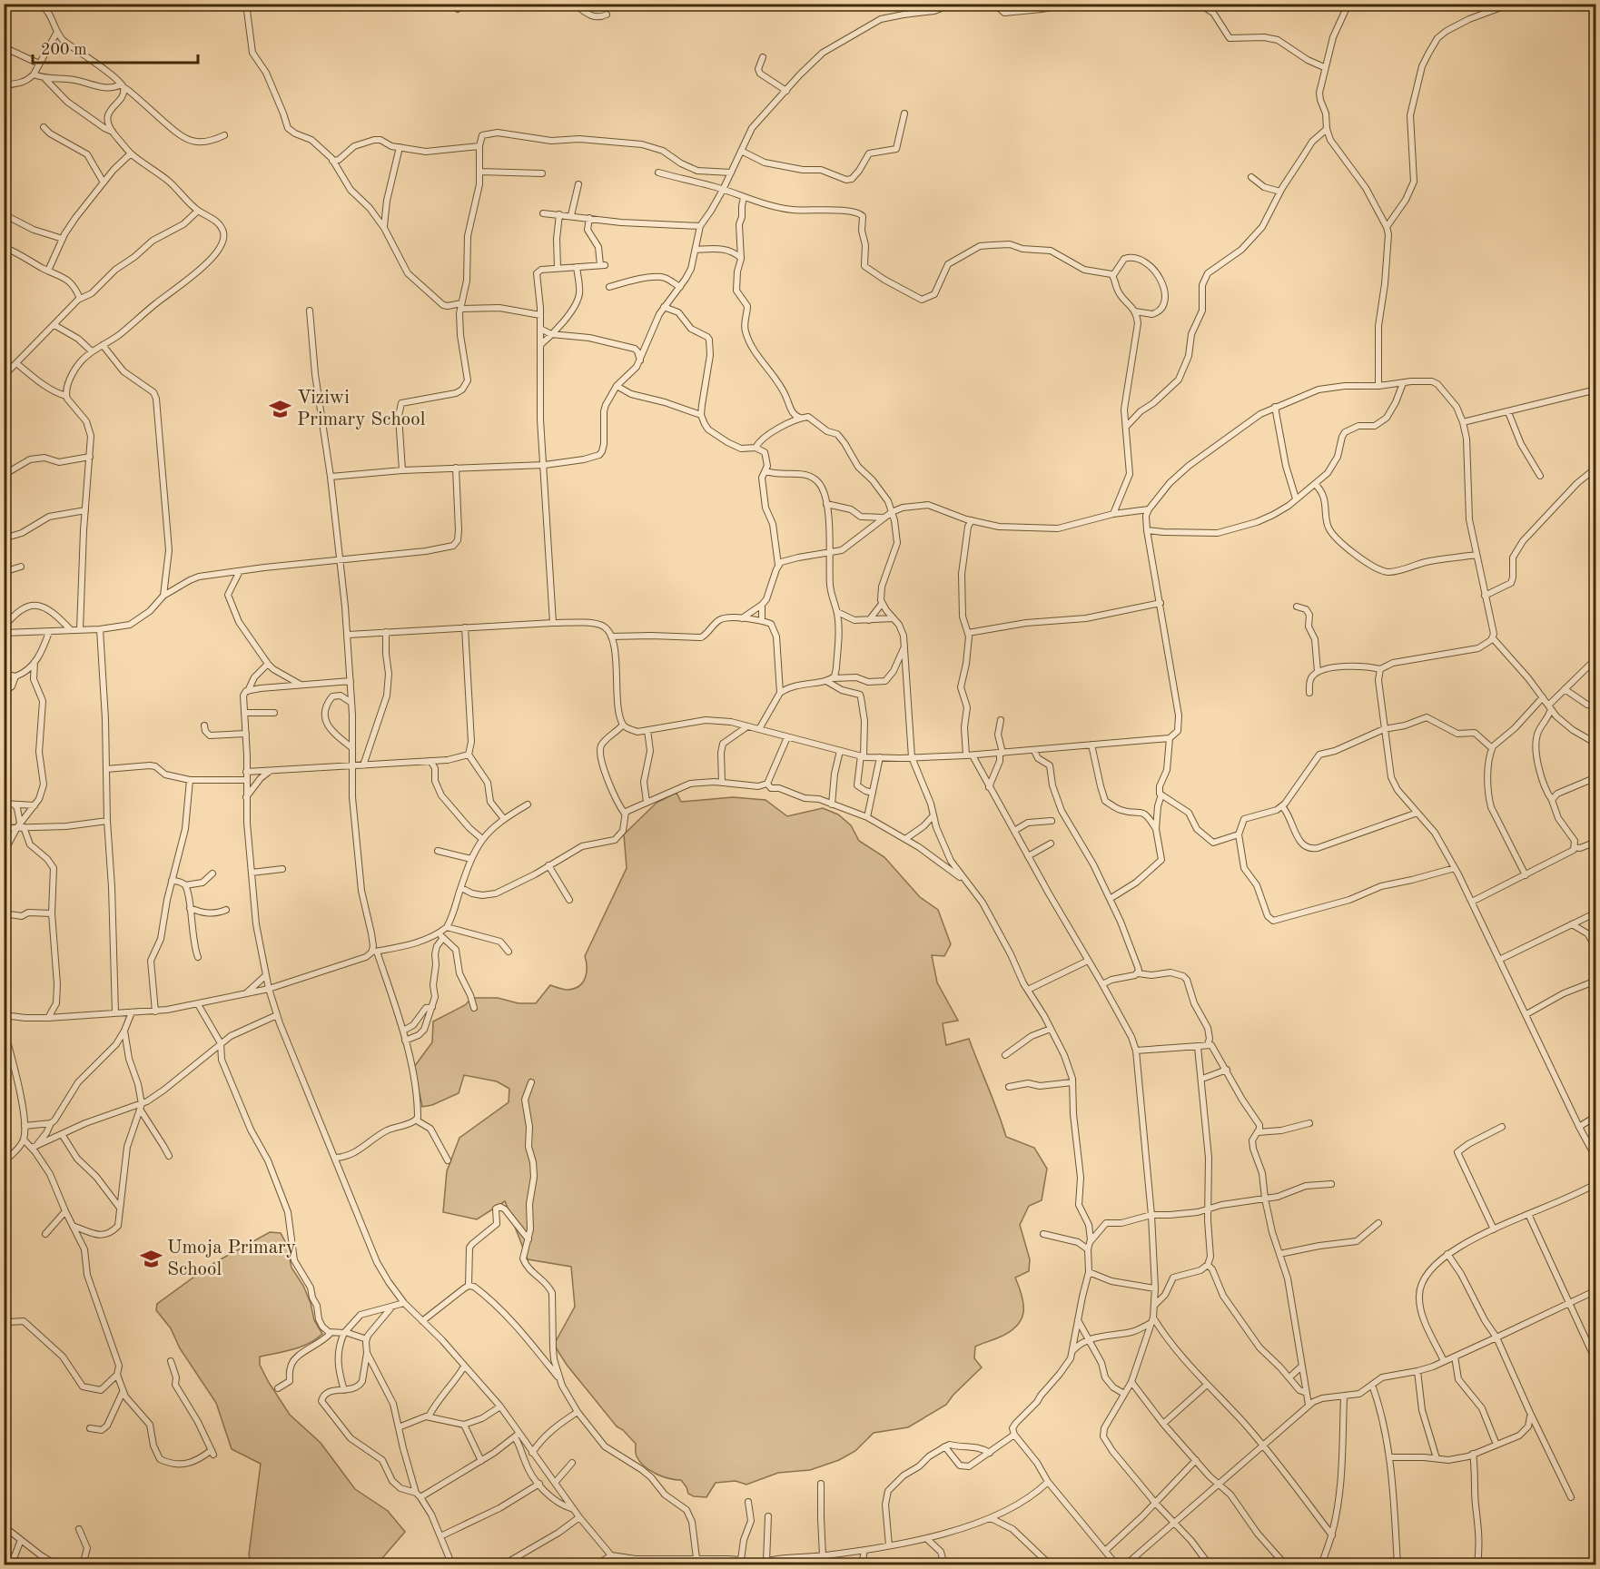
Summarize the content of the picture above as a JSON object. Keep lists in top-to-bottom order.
{
  "places": {
    "school or university": ["Viziwi Primary School", "Umoja Primary School"]
  },
  "scale_bar": "200 m"
}
